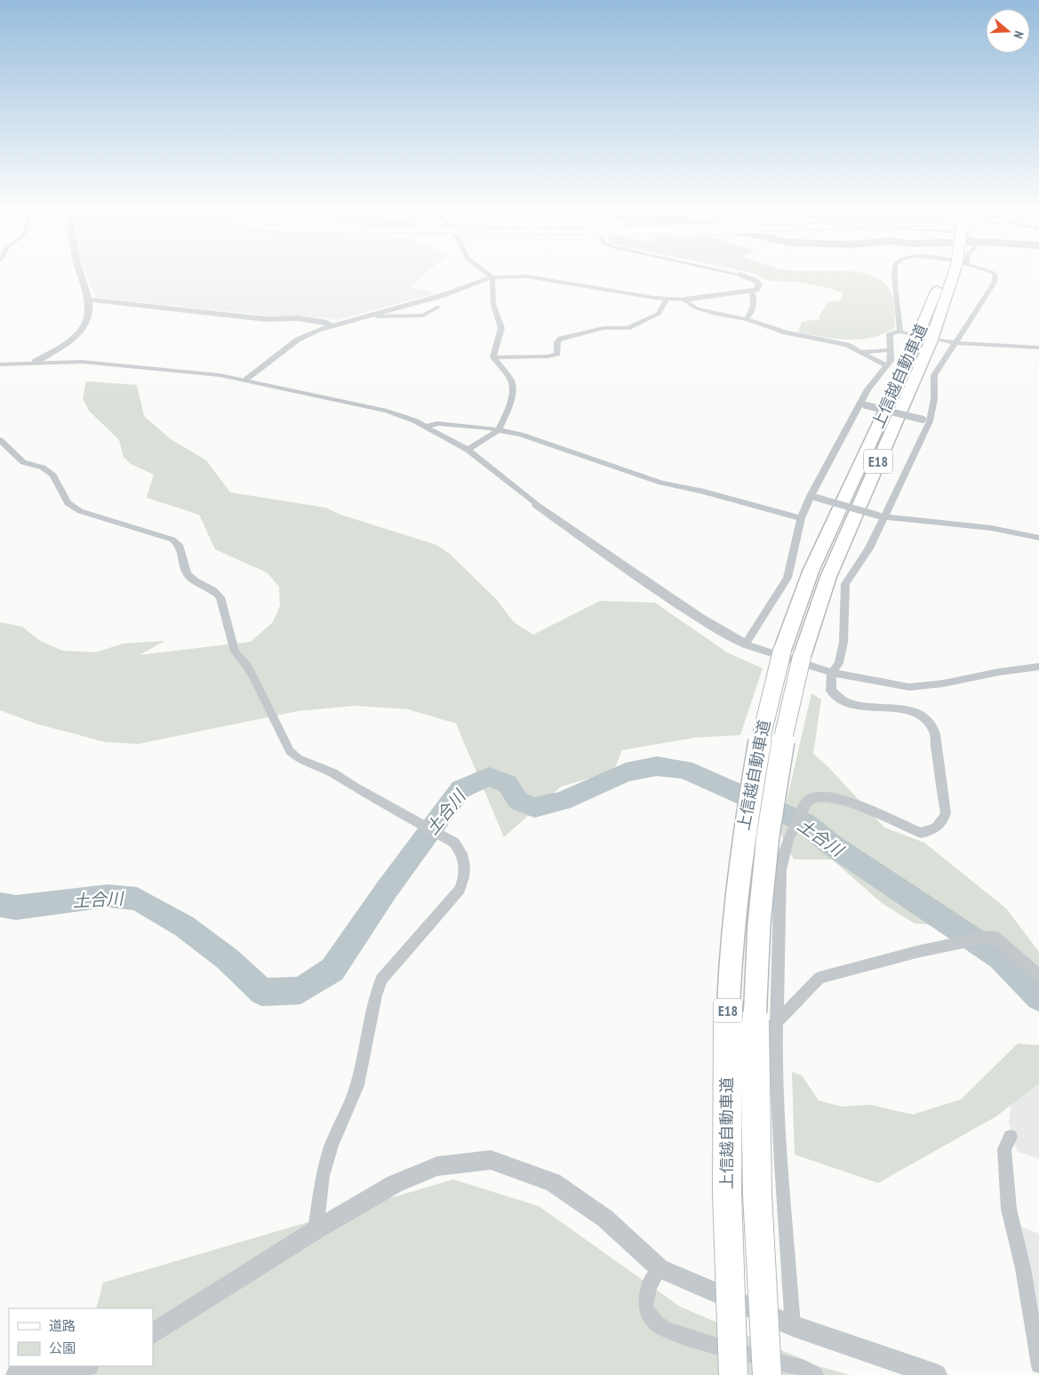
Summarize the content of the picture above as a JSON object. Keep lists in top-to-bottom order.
{
  "streets": {
    "highway": ["上信越自動車道", "E18"]
  },
  "water": ["土合川"],
  "legend": ["道路", "公園"],
  "north": "right"
}
